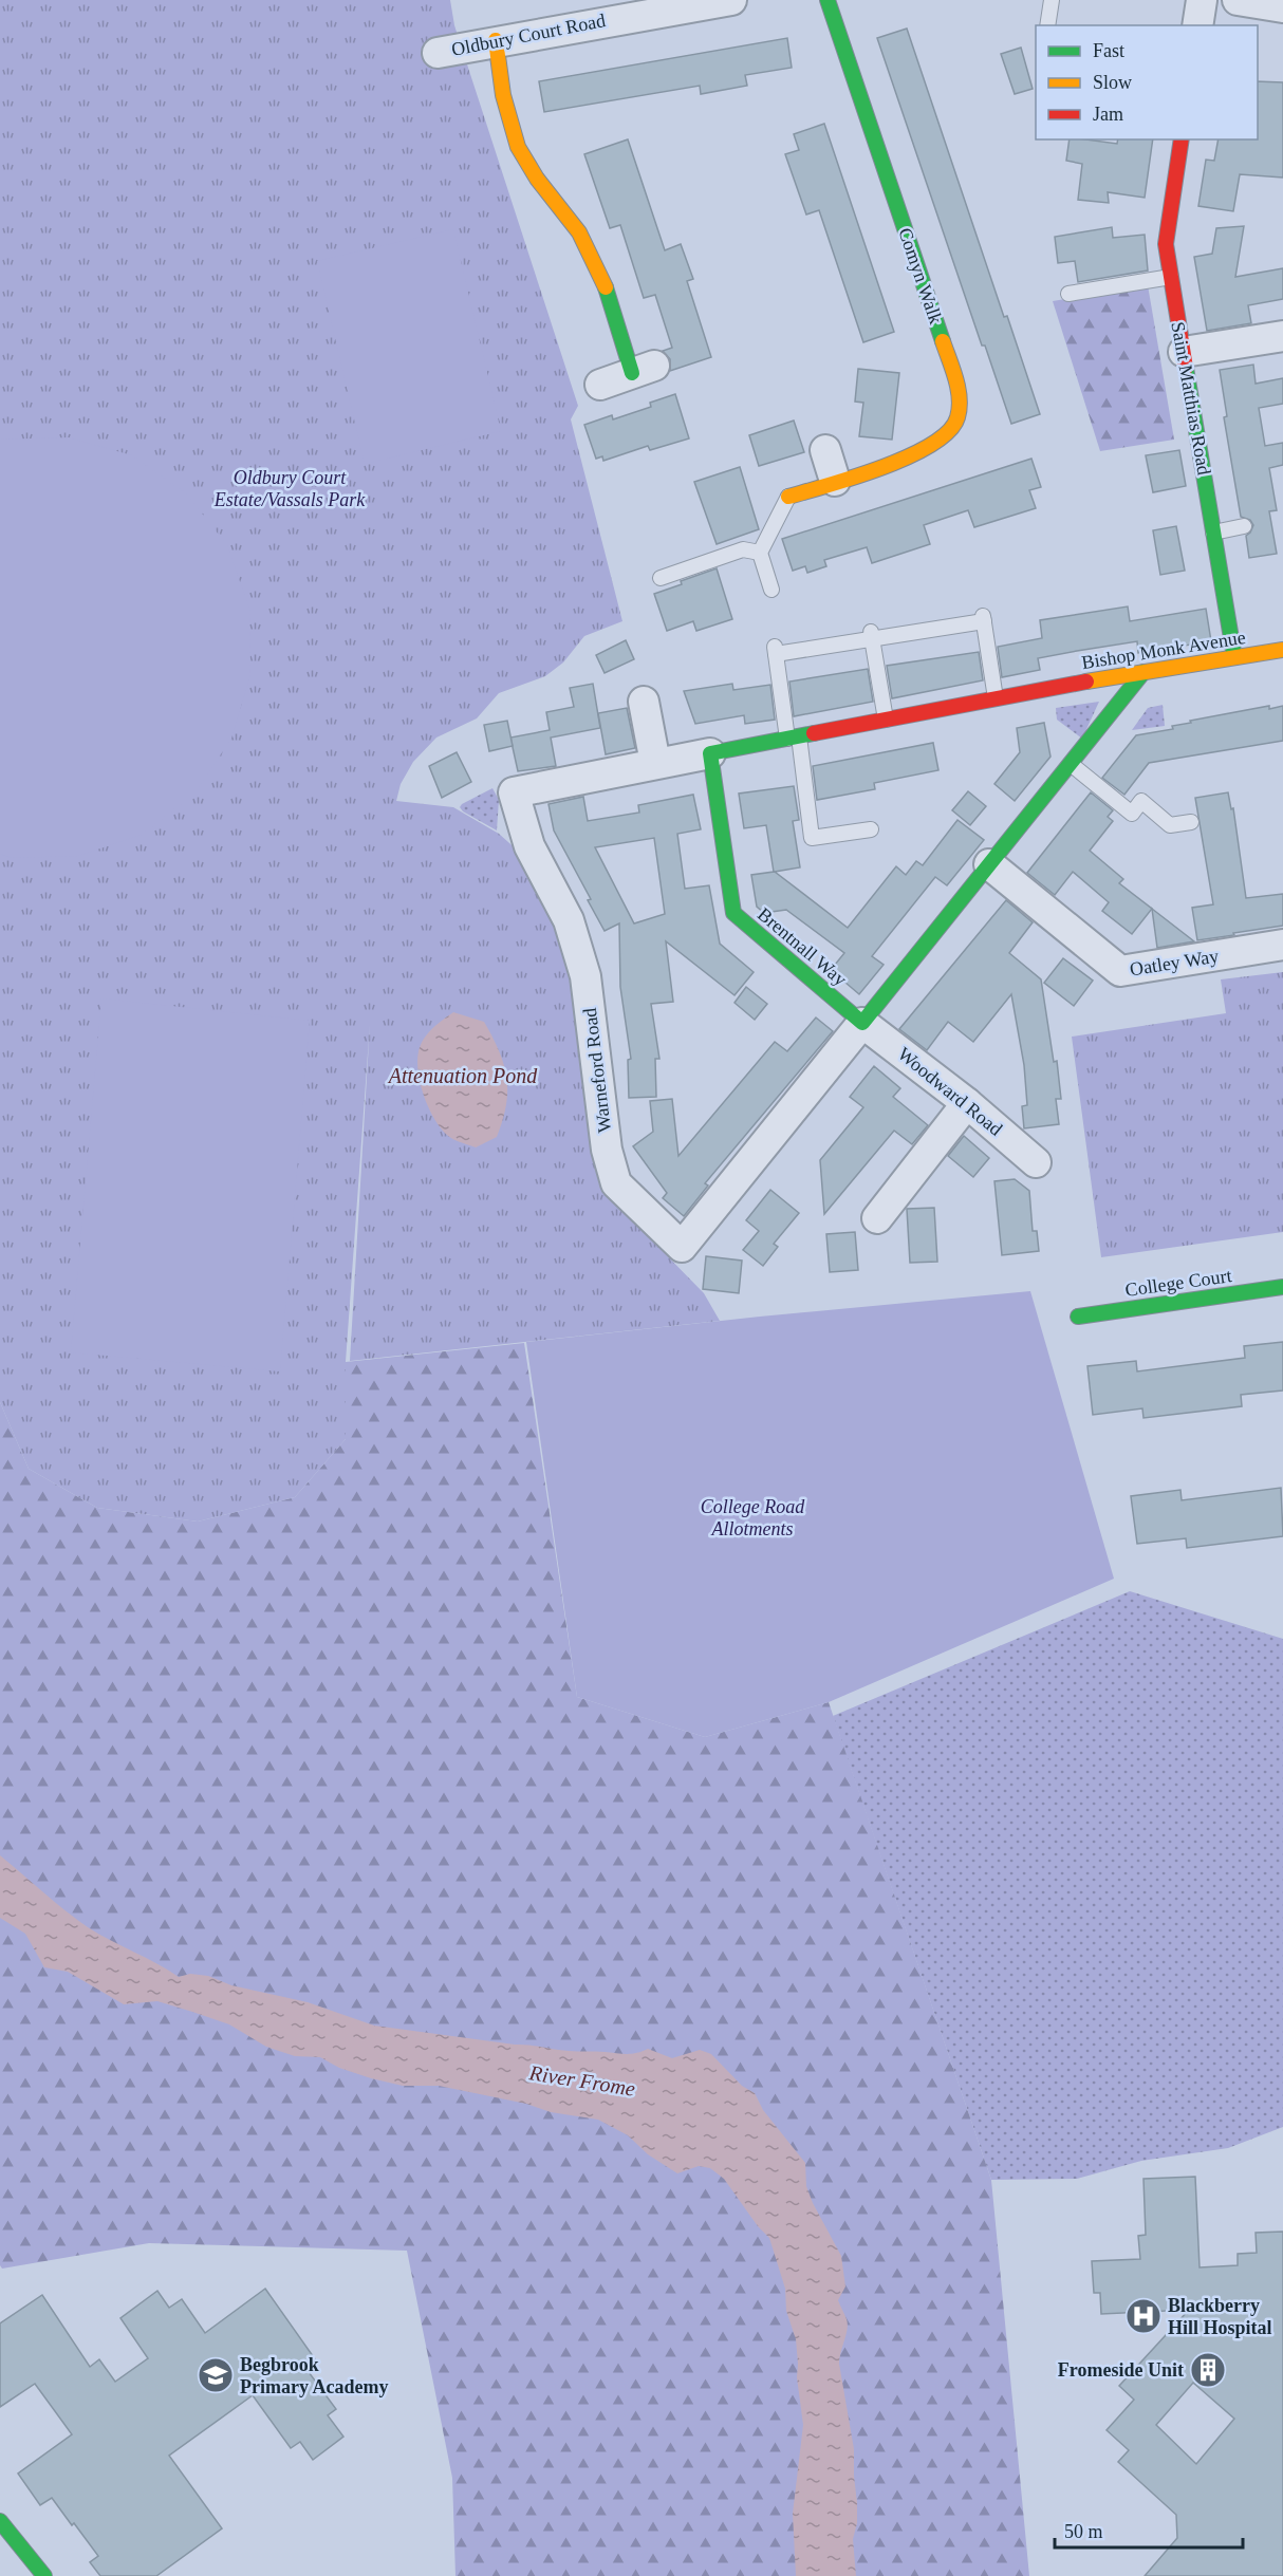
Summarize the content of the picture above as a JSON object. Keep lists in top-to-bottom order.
{
  "streets": {
    "street": [
      "Oldbury Court Road",
      "Comyn Walk",
      "Saint Matthias Road",
      "Bishop Monk Avenue",
      "Brentnall Way",
      "Oatley Way",
      "Warneford Road",
      "Woodward Road",
      "College Court"
    ]
  },
  "crossings": [
    ["Saint Matthias Road", "Bishop Monk Avenue"],
    ["Brentnall Way", "Warneford Road"],
    ["Brentnall Way", "Woodward Road"],
    ["Warneford Road", "Woodward Road"]
  ],
  "water": ["Attenuation Pond", "River Frome"],
  "parks": ["Oldbury Court Estate/Vassals Park", "College Road Allotments"],
  "places": {
    "hospital": ["Blackberry Hill Hospital"],
    "building": ["Fromeside Unit"],
    "school or university": ["Begbrook Primary Academy"]
  },
  "legend": ["Fast", "Slow", "Jam"],
  "scale_bar": "50 m"
}
